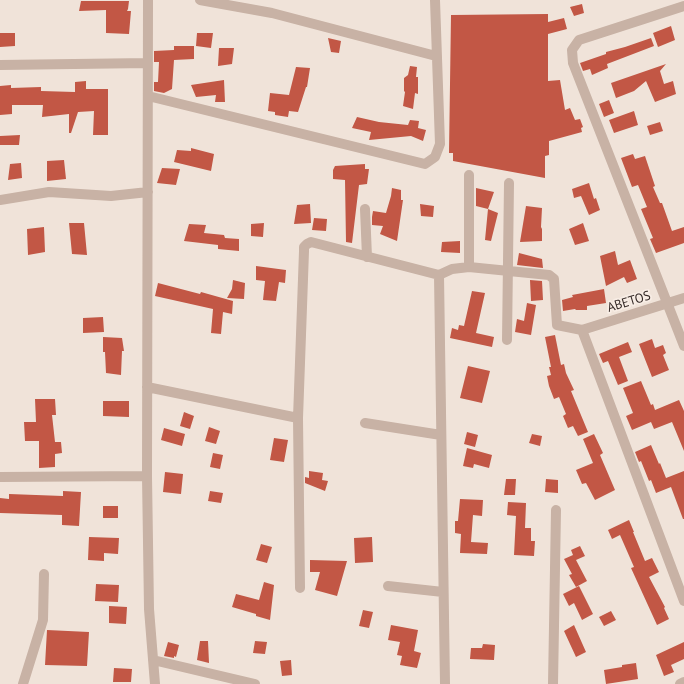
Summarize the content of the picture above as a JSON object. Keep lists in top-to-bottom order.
{
  "streets": {
    "street": ["ABETOS"]
  }
}
